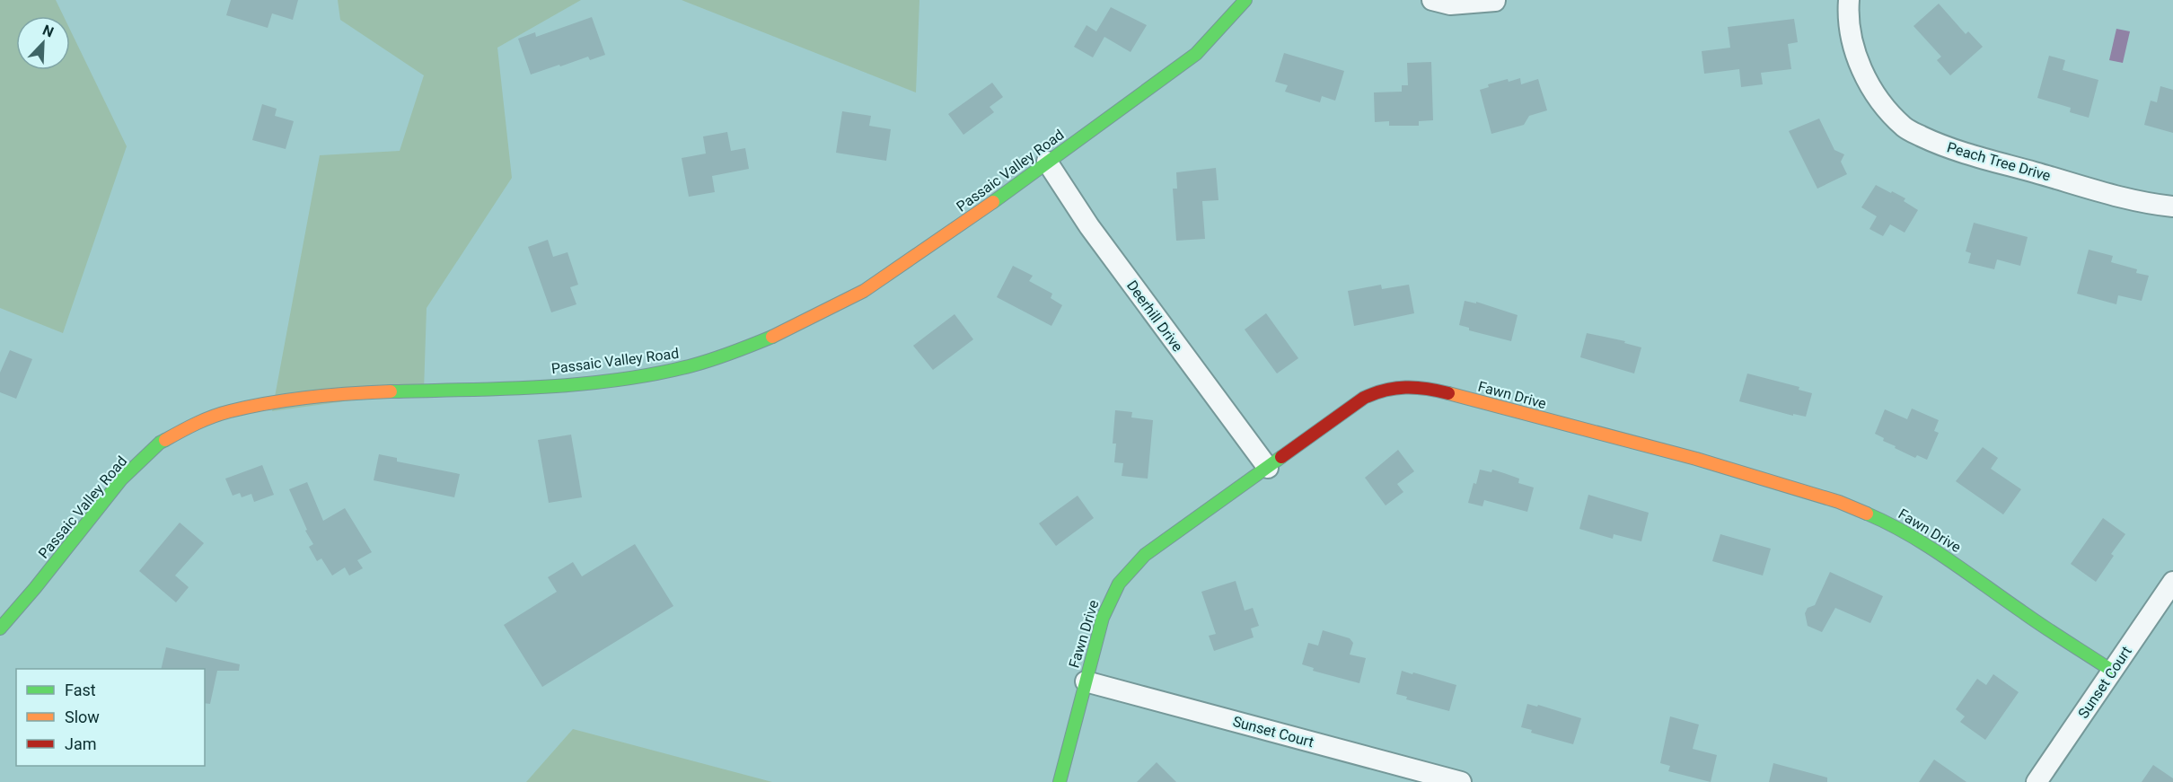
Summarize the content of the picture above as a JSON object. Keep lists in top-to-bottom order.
{
  "streets": {
    "street": [
      "Peach Tree Drive",
      "Passaic Valley Road",
      "Deerhill Drive",
      "Fawn Drive",
      "Sunset Court"
    ]
  },
  "crossings": [
    ["Passaic Valley Road", "Deerhill Drive"],
    ["Deerhill Drive", "Fawn Drive"],
    ["Fawn Drive", "Sunset Court"]
  ],
  "legend": ["Fast", "Slow", "Jam"],
  "north": "top right"
}
